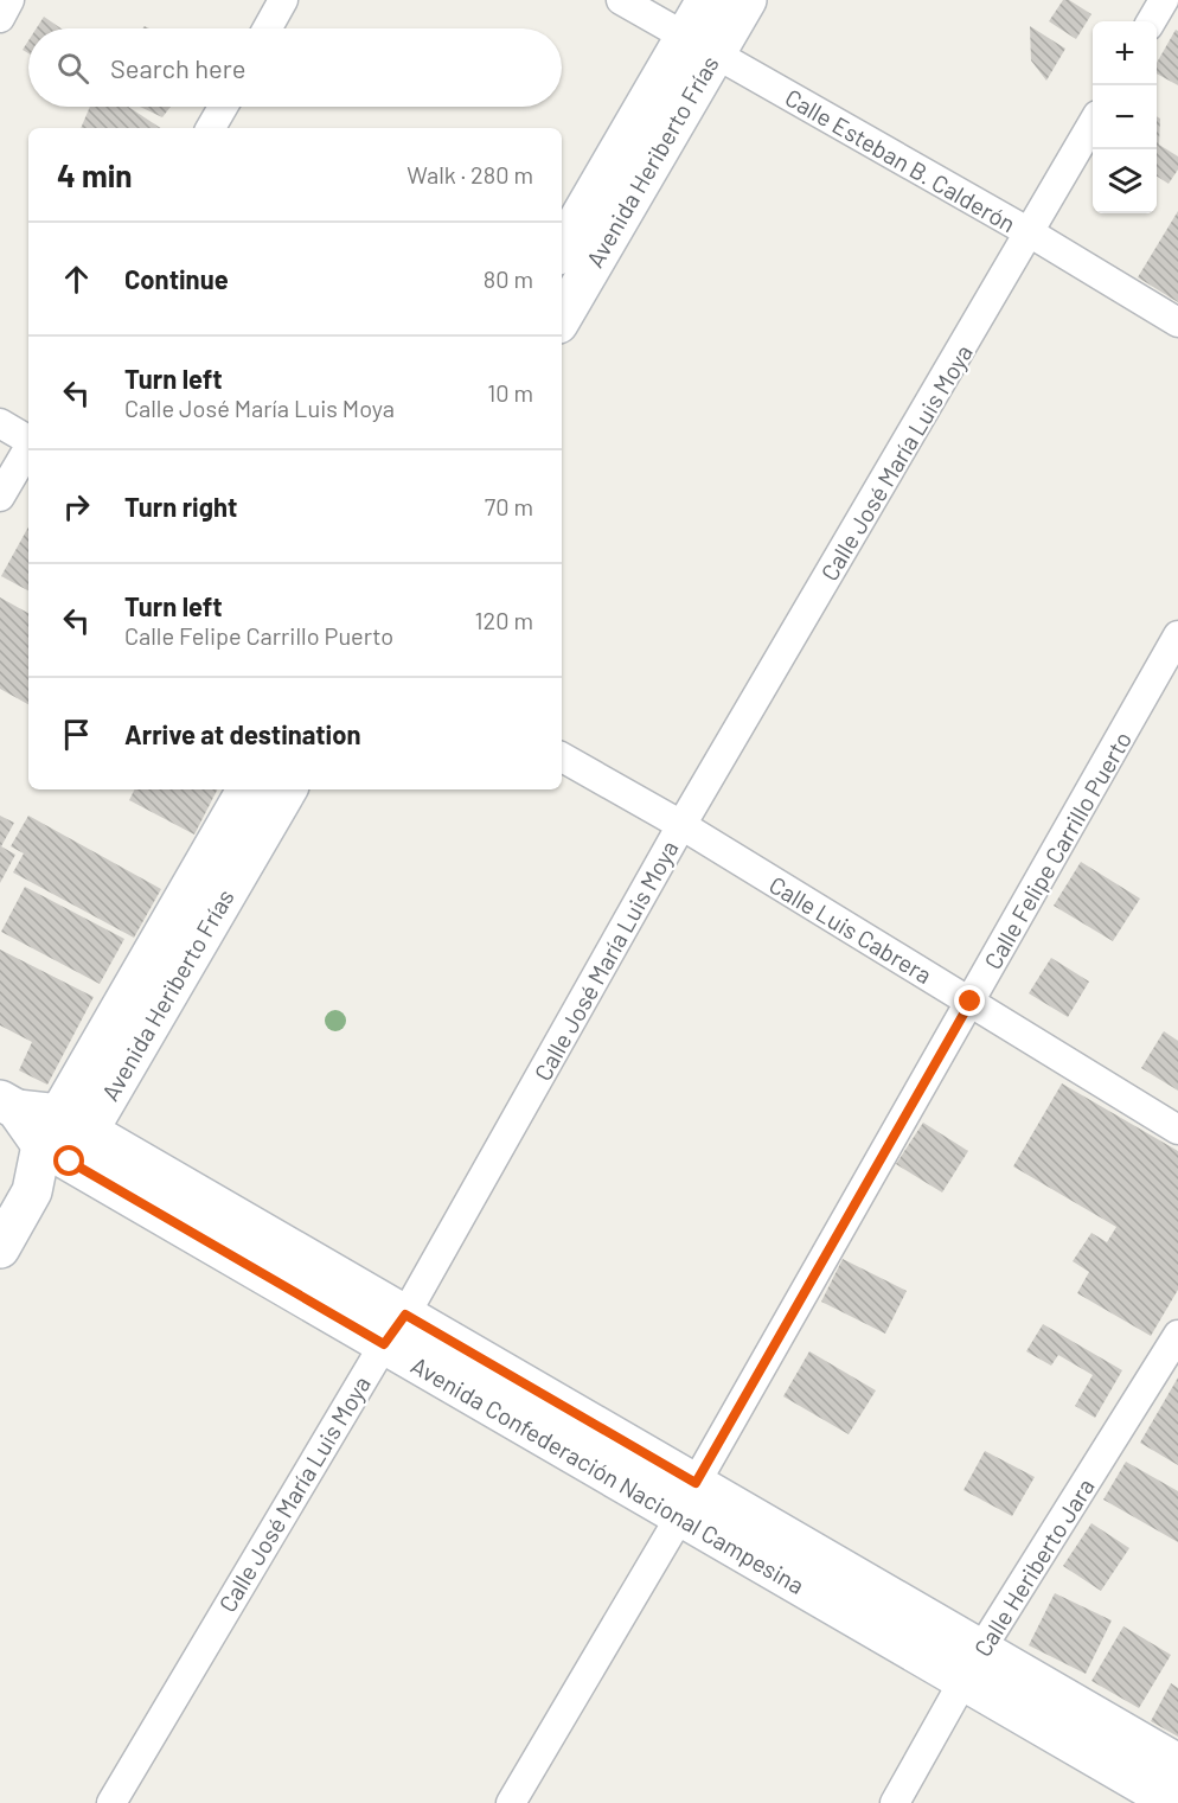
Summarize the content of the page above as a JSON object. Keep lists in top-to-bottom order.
{
  "streets": {
    "street": [
      "Calle Esteban B. Calderón",
      "Avenida Heriberto Frías",
      "Calle José María Luis Moya",
      "Calle Felipe Carrillo Puerto",
      "Calle Luis Cabrera",
      "Avenida Confederación Nacional Campesina",
      "Calle Heriberto Jara"
    ]
  },
  "crossings": [
    ["Calle Esteban B. Calderón", "Avenida Heriberto Frías"],
    ["Calle Esteban B. Calderón", "Calle José María Luis Moya"],
    ["Avenida Heriberto Frías", "Avenida Confederación Nacional Campesina"],
    ["Calle José María Luis Moya", "Calle Luis Cabrera"],
    ["Calle José María Luis Moya", "Avenida Confederación Nacional Campesina"],
    ["Calle Felipe Carrillo Puerto", "Calle Luis Cabrera"],
    ["Calle Felipe Carrillo Puerto", "Avenida Confederación Nacional Campesina"],
    ["Avenida Confederación Nacional Campesina", "Calle Heriberto Jara"]
  ],
  "page": {
    "map_buttons": ["+", "−"],
    "search": "Search here",
    "heading": ["4 min", "Walk · 280 m"],
    "list": [
      ["Continue", "80 m"],
      ["Turn left", "Calle José María Luis Moya", "10 m"],
      ["Turn right", "70 m"],
      ["Turn left", "Calle Felipe Carrillo Puerto", "120 m"],
      "Arrive at destination"
    ]
  }
}
